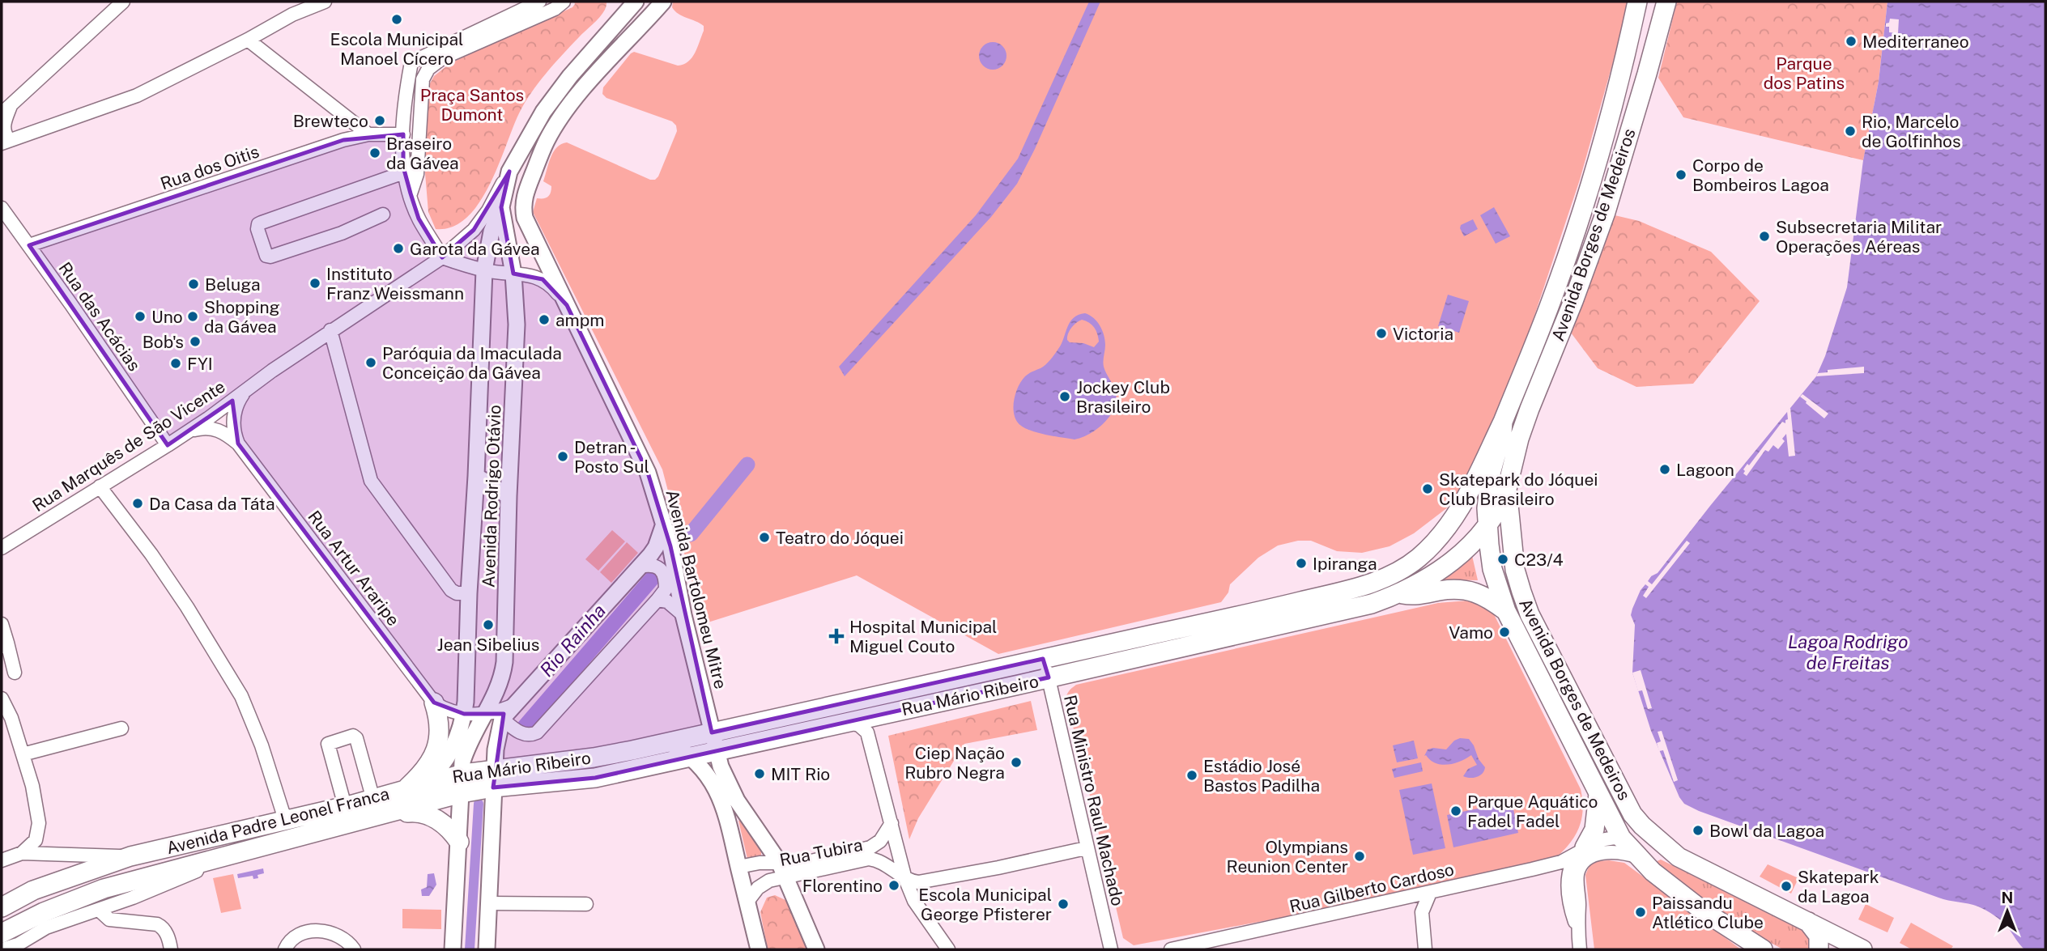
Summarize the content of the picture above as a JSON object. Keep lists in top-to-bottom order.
{
  "streets": {
    "highway": ["Avenida Borges de Medeiros", "Rua Mário Ribeiro", "Avenida Padre Leonel Franca"],
    "main road": ["Avenida Rodrigo Otávio", "Avenida Bartolomeu Mitre"],
    "street": [
      "Rua dos Oitis",
      "Rua das Acácias",
      "Rua Marquês de São Vicente",
      "Rua Artur Araripe",
      "Rua Ministro Raul Machado",
      "Rua Tubira",
      "Rua Gilberto Cardoso"
    ]
  },
  "crossings": [
    ["Rua dos Oitis", "Rua das Acácias"],
    ["Avenida Borges de Medeiros", "Rua Mário Ribeiro"],
    ["Avenida Borges de Medeiros", "Rua Gilberto Cardoso"],
    ["Rua das Acácias", "Rua Marquês de São Vicente"],
    ["Rua Marquês de São Vicente", "Rua Artur Araripe"],
    ["Avenida Rodrigo Otávio", "Rua Mário Ribeiro"],
    ["Avenida Rodrigo Otávio", "Avenida Padre Leonel Franca"],
    ["Avenida Bartolomeu Mitre", "Rua Mário Ribeiro"],
    ["Avenida Bartolomeu Mitre", "Rua Tubira"],
    ["Rua Mário Ribeiro", "Rua Ministro Raul Machado"],
    ["Rua Mário Ribeiro", "Avenida Padre Leonel Franca"]
  ],
  "water": ["Rio Rainha", "Lagoa Rodrigo de Freitas"],
  "parks": ["Parque dos Patins", "Praça Santos Dumont"],
  "places": {
    "other": [
      "Escola Municipal Manoel Cícero",
      "Mediterraneo",
      "Brewteco",
      "Rio, Marcelo de Golfinhos",
      "Braseiro da Gávea",
      "Corpo de Bombeiros Lagoa",
      "Subsecretaria Militar Operações Aéreas",
      "Garota da Gávea",
      "Instituto Franz Weissmann",
      "Beluga",
      "Uno",
      "Shopping da Gávea",
      "ampm",
      "Victoria",
      "Bob's",
      "Paróquia da Imaculada Conceição da Gávea",
      "FYI",
      "Jockey Club Brasileiro",
      "Detran - Posto Sul",
      "Lagoon",
      "Skatepark do Jóquei Club Brasileiro",
      "Da Casa da Táta",
      "Teatro do Jóquei",
      "C23/4",
      "Ipiranga",
      "Jean Sibelius",
      "Vamo",
      "Ciep Nação Rubro Negra",
      "MIT Rio",
      "Estádio José Bastos Padilha",
      "Parque Aquático Fadel Fadel",
      "Bowl da Lagoa",
      "Olympians Reunion Center",
      "Florentino",
      "Skatepark da Lagoa",
      "Escola Municipal George Pfisterer",
      "Paissandu Atlético Clube"
    ],
    "health": ["Hospital Municipal Miguel Couto"]
  },
  "north": "top"
}
